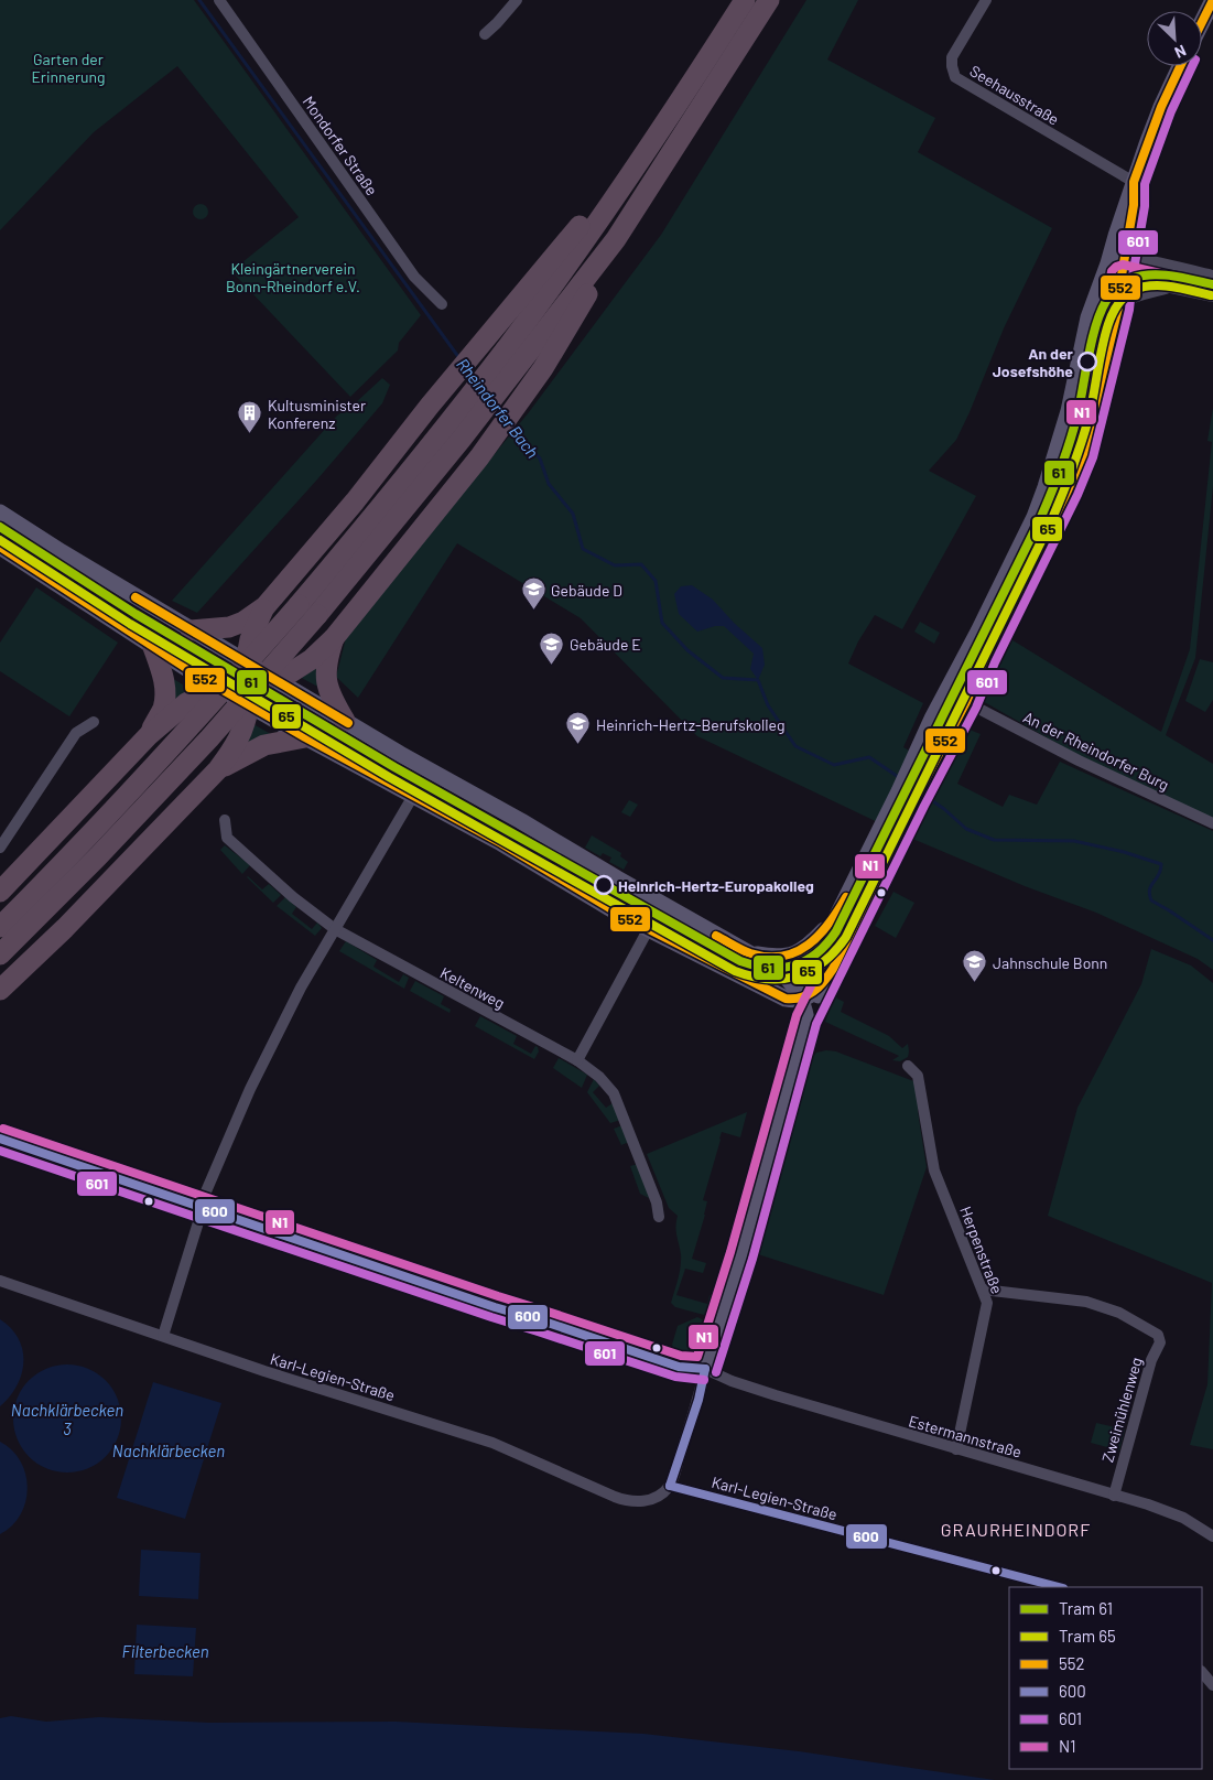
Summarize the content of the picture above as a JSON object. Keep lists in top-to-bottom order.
{
  "streets": {
    "street": [
      "Seehausstraße",
      "Mondorfer Straße",
      "An der Rheindorfer Burg",
      "Keltenweg",
      "Herpenstraße",
      "Karl-Legien-Straße",
      "Zweimühlenweg",
      "Estermannstraße"
    ]
  },
  "crossings": [
    ["Herpenstraße", "Zweimühlenweg"],
    ["Herpenstraße", "Estermannstraße"],
    ["Zweimühlenweg", "Estermannstraße"]
  ],
  "districts": ["GRAURHEINDORF"],
  "water": [
    "Rheindorfer Bach",
    "Nachklärbecken 3",
    "Nachklärbecken",
    "Filterbecken"
  ],
  "parks": ["Garten der Erinnerung", "Kleingärtnerverein Bonn-Rheindorf e.V."],
  "places": {
    "other": ["An der Josefshöhe", "Heinrich-Hertz-Europakolleg"],
    "building": ["Kultusminister Konferenz"],
    "school or university": [
      "Gebäude D",
      "Gebäude E",
      "Heinrich-Hertz-Berufskolleg",
      "Jahnschule Bonn"
    ]
  },
  "lines": [
    "transit line 552",
    "transit line 601",
    "transit line N1",
    "tram line 61",
    "tram line 65",
    "transit line 600"
  ],
  "legend": [
    "Tram 61",
    "Tram 65",
    "552",
    "600",
    "601",
    "N1"
  ],
  "north": "bottom right"
}
